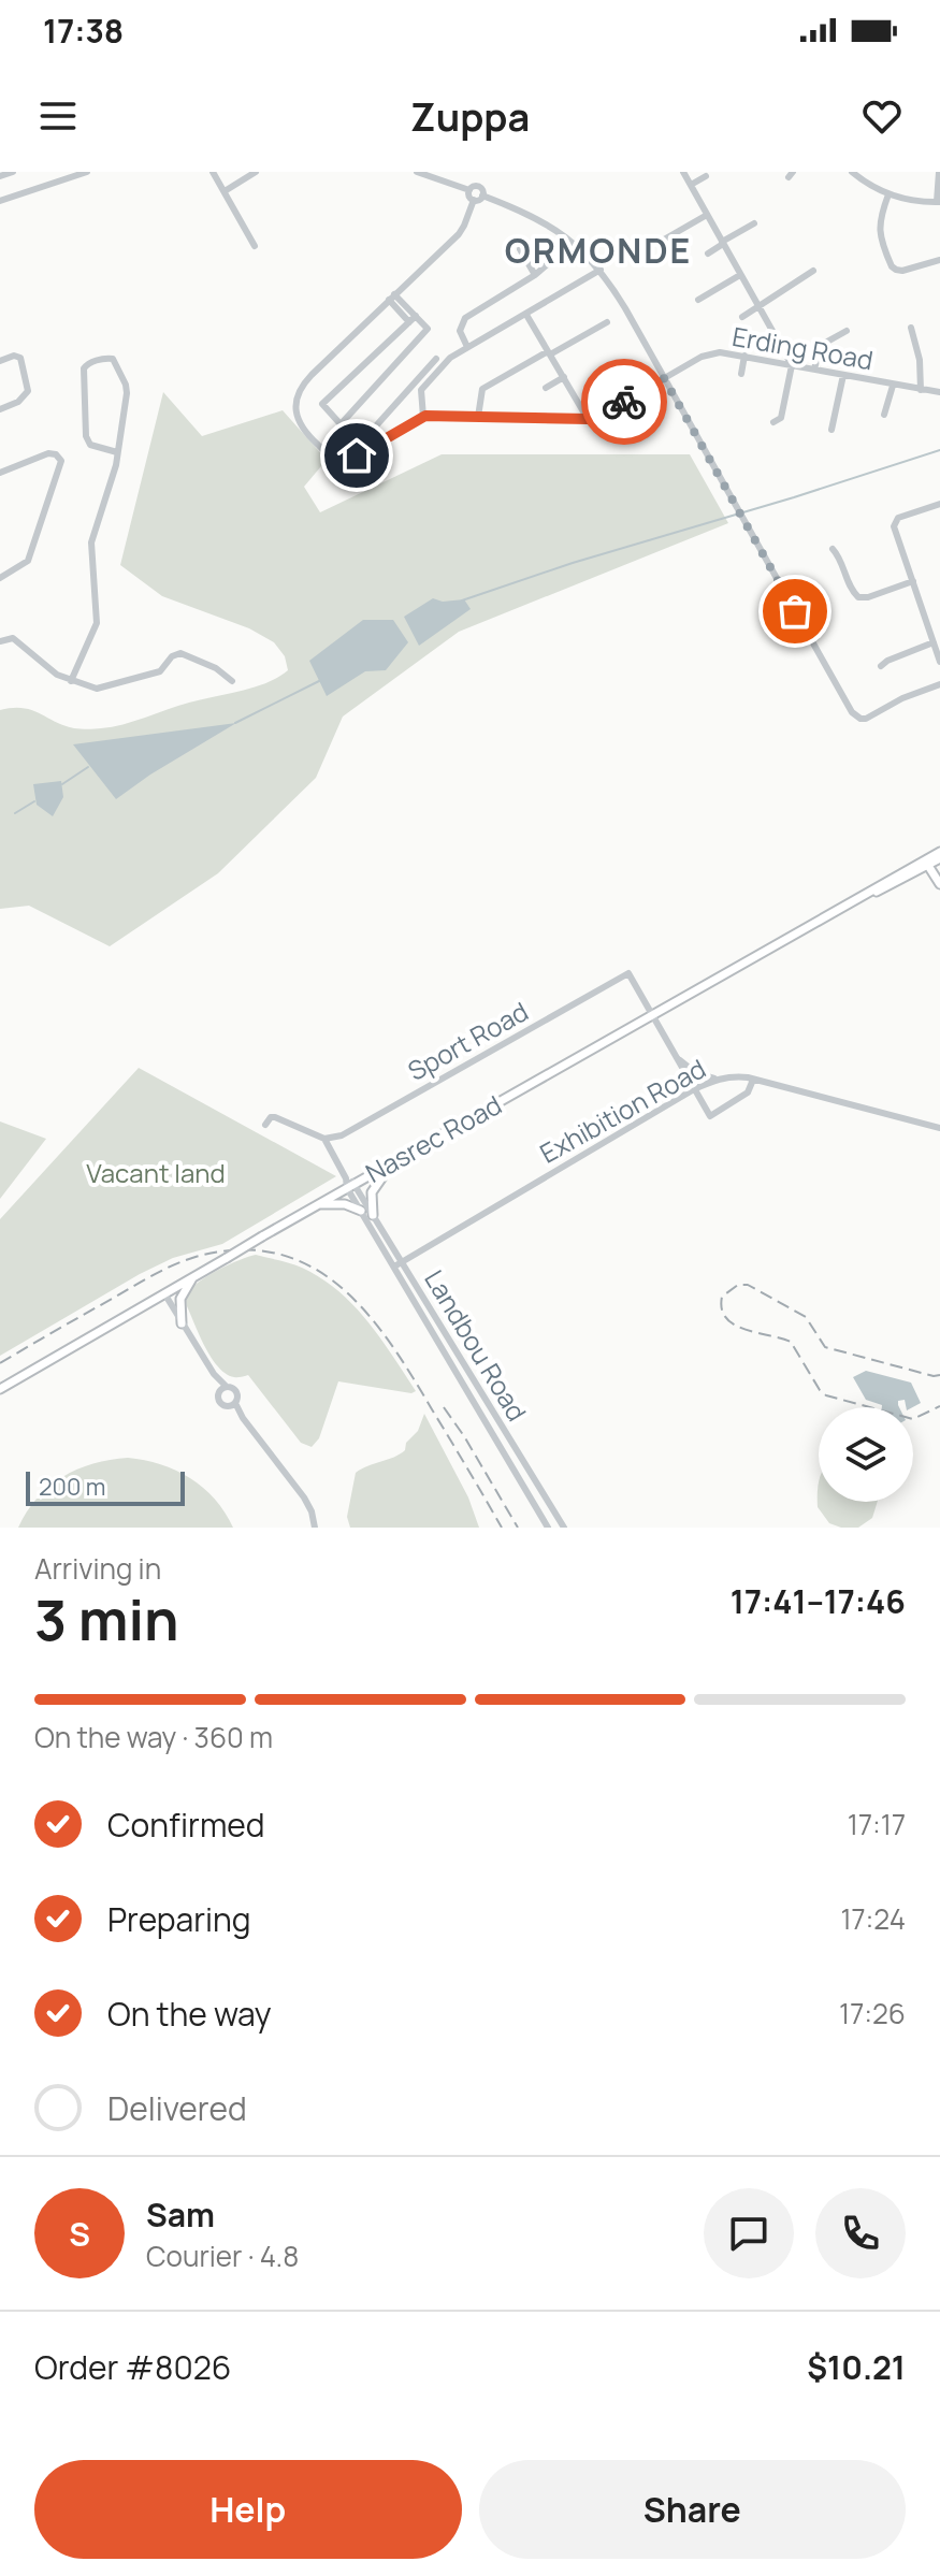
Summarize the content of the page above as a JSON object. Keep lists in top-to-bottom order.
{
  "streets": {
    "main road": ["Nasrec Road"],
    "street": [
      "Erding Road",
      "Sport Road",
      "Exhibition Road",
      "Landbou Road"
    ]
  },
  "crossings": [
    ["Sport Road", "Nasrec Road"],
    ["Sport Road", "Landbou Road"],
    ["Exhibition Road", "Landbou Road"],
    ["Nasrec Road", "Landbou Road"]
  ],
  "districts": ["ORMONDE"],
  "parks": ["Vacant land"],
  "scale_bar": "200 m",
  "page": {
    "status": "17:38",
    "header": "Zuppa",
    "scale": "200 m",
    "heading": ["3 min", "Arriving in", "17:41–17:46"],
    "panel": [
      "Sam",
      "Courier · 4.8",
      "Order #8026",
      "$10.21"
    ],
    "bar": "On the way · 360 m",
    "list": [
      ["Confirmed", "17:17"],
      ["Preparing", "17:24"],
      ["On the way", "17:26"],
      "Delivered"
    ],
    "round": "S",
    "buttons": ["Help", "Share"]
  }
}
